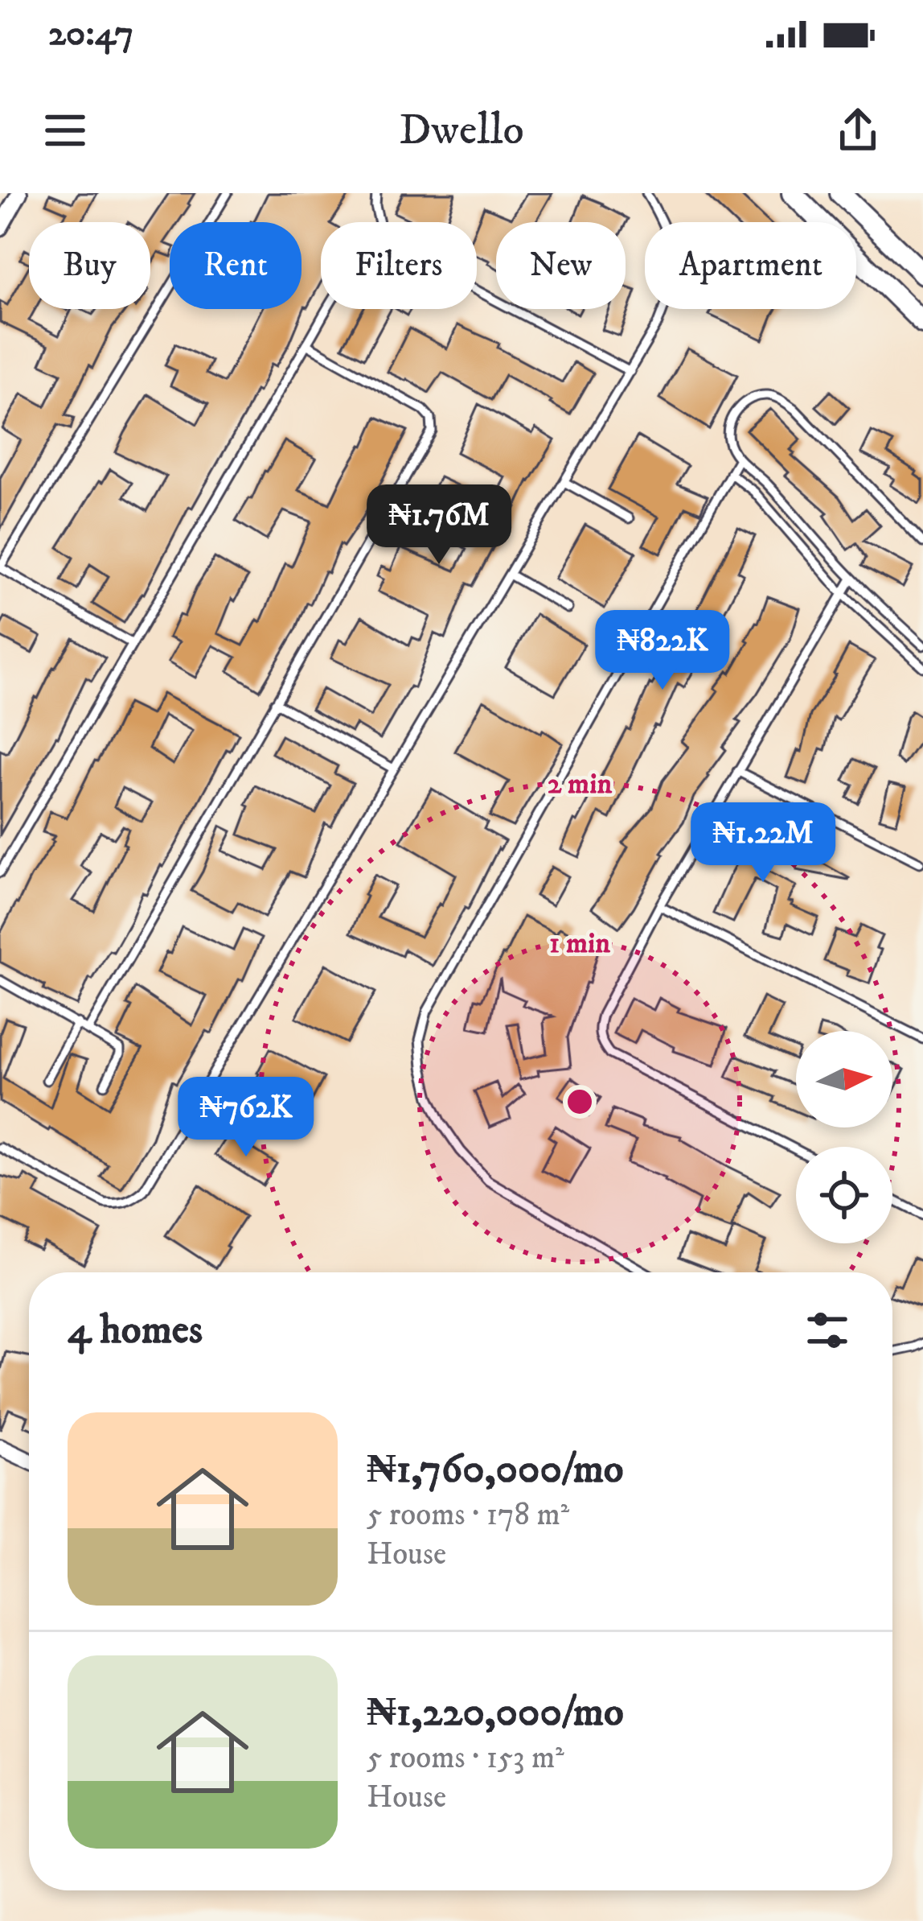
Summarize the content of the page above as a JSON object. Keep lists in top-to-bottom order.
{
  "north": "right",
  "page": {
    "status": "20:47",
    "header": "Dwello",
    "chip": [
      "Buy",
      "Rent",
      "Filters",
      "New",
      "Apartment"
    ],
    "price": [
      "₦1.76M",
      "₦822K",
      "₦1.22M",
      "₦762K"
    ],
    "heading": "4 homes",
    "list": [
      {
        "name": "₦1,760,000/mo",
        "note": "5 rooms · 178 m² · House"
      },
      {
        "name": "₦1,220,000/mo",
        "note": "5 rooms · 153 m² · House"
      }
    ]
  },
  "rings": ["2 min", "1 min"]
}
